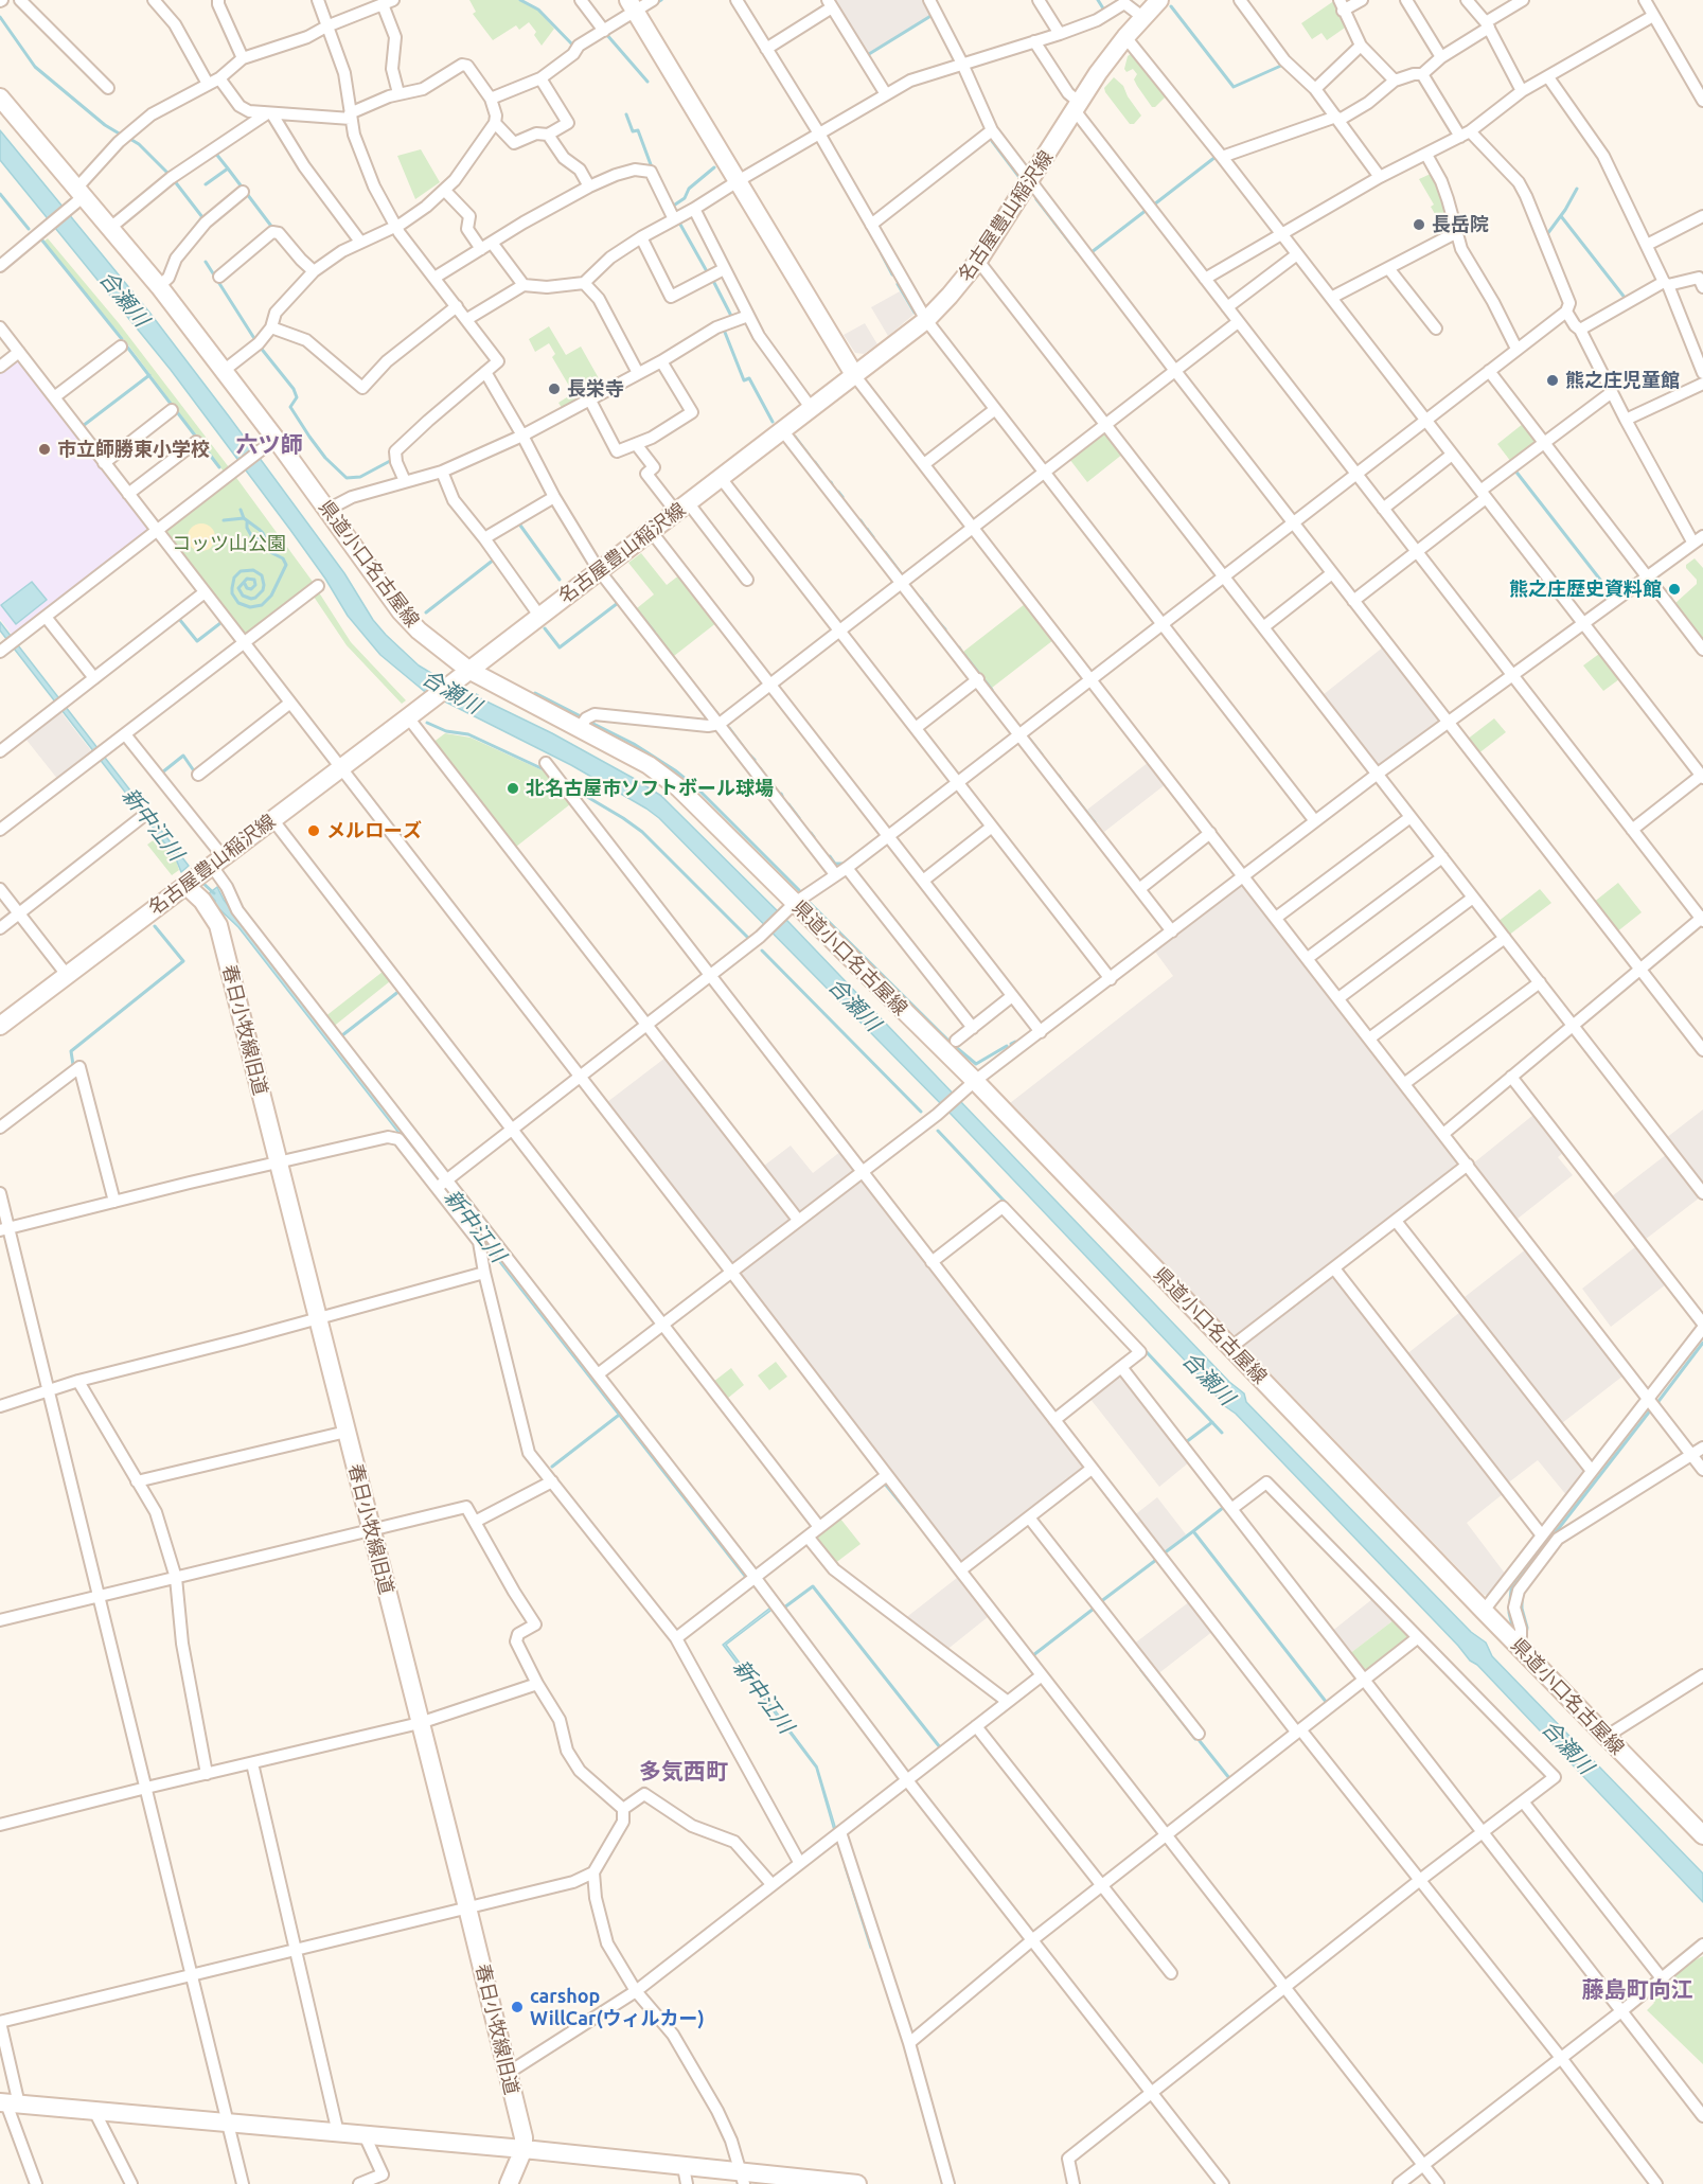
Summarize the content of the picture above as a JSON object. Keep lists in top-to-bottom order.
{
  "streets": {
    "main road": ["名古屋豊山稲沢線", "県道小口名古屋線", "春日小牧線旧道"]
  },
  "crossings": [
    ["名古屋豊山稲沢線", "県道小口名古屋線"],
    ["名古屋豊山稲沢線", "春日小牧線旧道"]
  ],
  "districts": ["六ツ師", "多気西町", "藤島町向江"],
  "water": ["合瀬川", "新中江川"],
  "parks": ["コッツ山公園"],
  "places": [
    "長岳院",
    "熊之庄児童館",
    "長栄寺",
    "市立師勝東小学校",
    "熊之庄歴史資料館",
    "北名古屋市ソフトボール球場",
    "メルローズ",
    "carshop WillCar(ウィルカー)"
  ]
}
